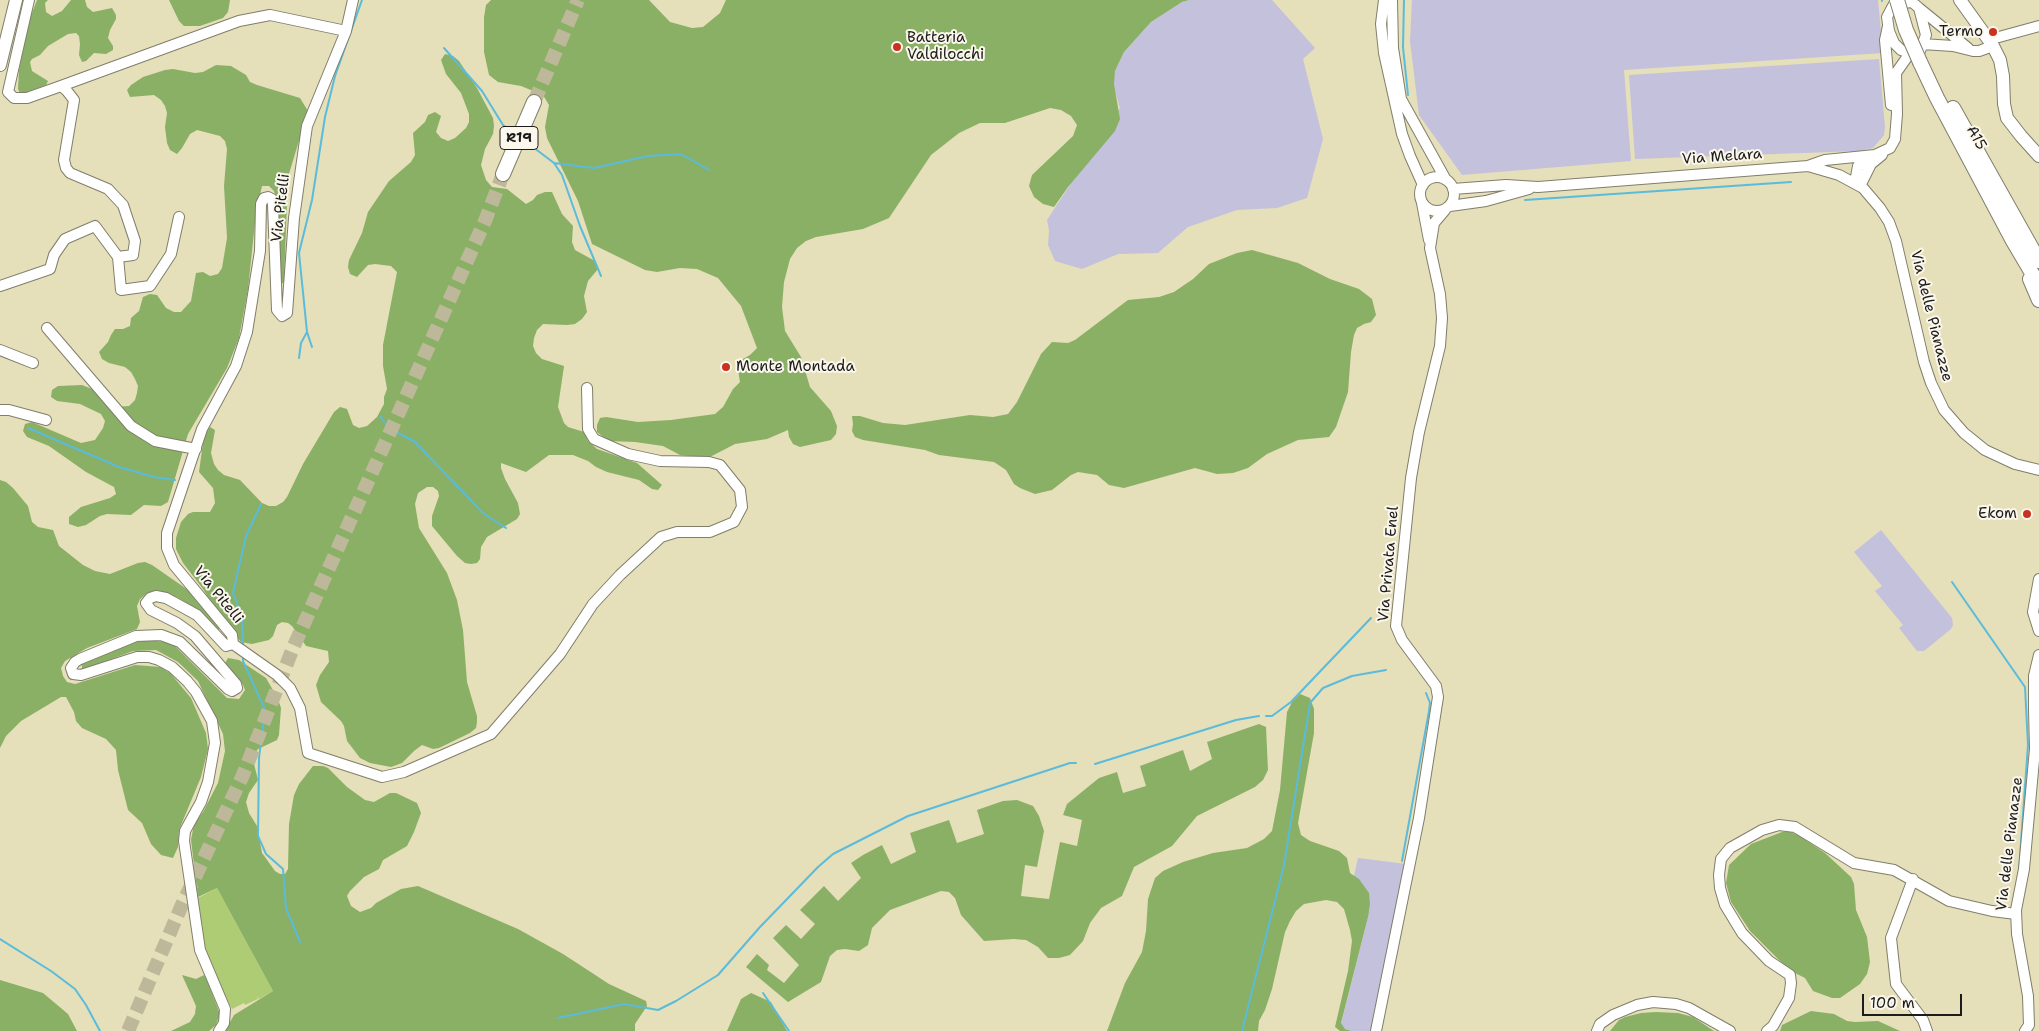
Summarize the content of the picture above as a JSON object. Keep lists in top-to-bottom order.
{
  "streets": {
    "highway": ["R19", "A15"],
    "street": [
      "Via Melara",
      "Via Pitelli",
      "Via delle Pianazze",
      "Via Privata Enel"
    ]
  },
  "crossings": [
    ["Via Melara", "Via delle Pianazze"]
  ],
  "places": [
    "Termo",
    "Batteria Valdilocchi",
    "Monte Montada",
    "Ekom"
  ],
  "scale_bar": "100 m"
}
